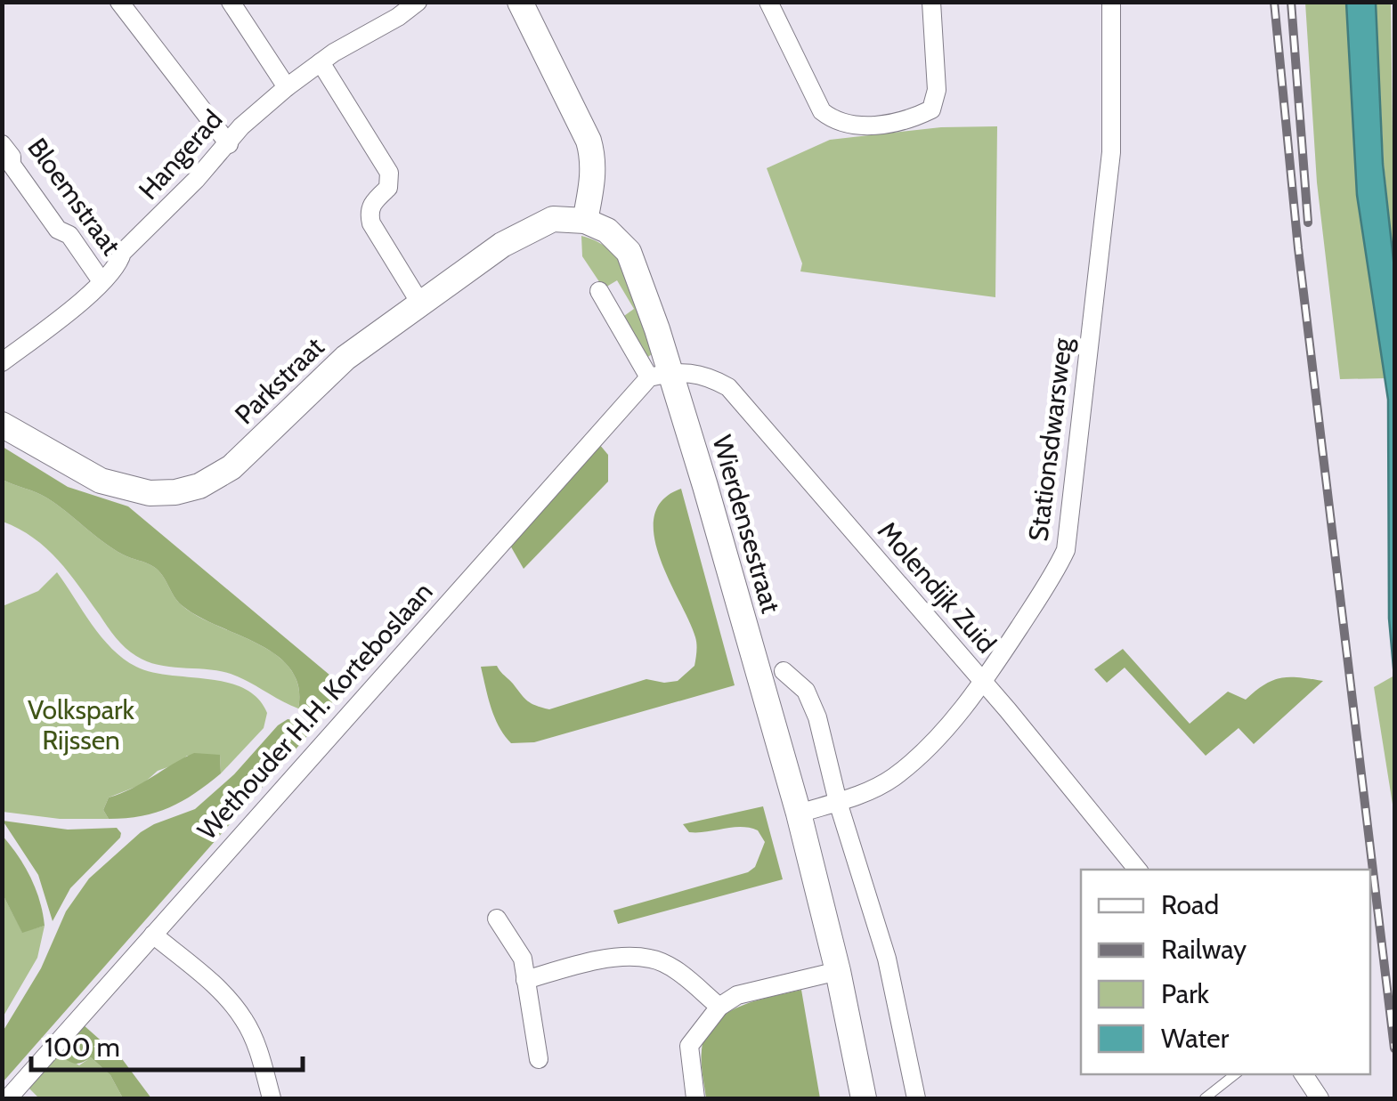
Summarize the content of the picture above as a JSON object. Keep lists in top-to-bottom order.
{
  "streets": {
    "main road": ["Parkstraat", "Wierdensestraat"],
    "street": [
      "Hangerad",
      "Bloemstraat",
      "Stationsdwarsweg",
      "Molendijk Zuid",
      "Wethouder H.H. Korteboslaan"
    ]
  },
  "crossings": [
    ["Hangerad", "Bloemstraat"],
    ["Parkstraat", "Wierdensestraat"],
    ["Stationsdwarsweg", "Wierdensestraat"],
    ["Stationsdwarsweg", "Molendijk Zuid"],
    ["Wierdensestraat", "Molendijk Zuid"],
    ["Wierdensestraat", "Wethouder H.H. Korteboslaan"],
    ["Molendijk Zuid", "Wethouder H.H. Korteboslaan"]
  ],
  "parks": ["Volkspark Rijssen"],
  "legend": [
    "Road",
    "Railway",
    "Park",
    "Water"
  ],
  "scale_bar": "100 m"
}
